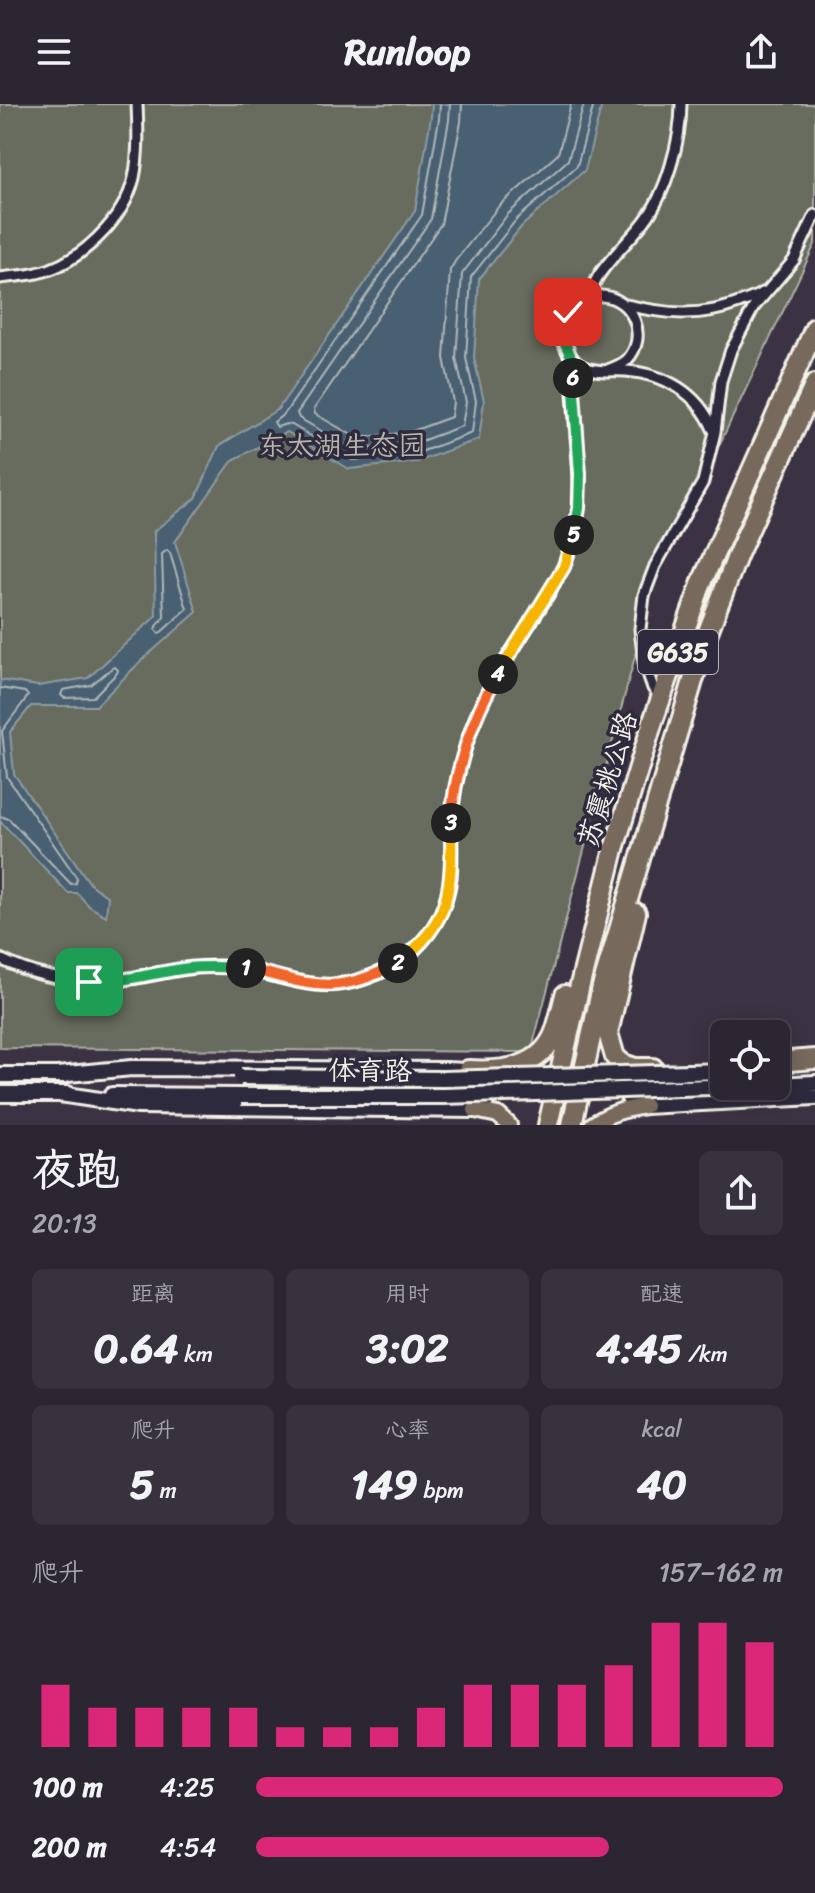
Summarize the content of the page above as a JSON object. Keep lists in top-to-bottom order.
{
  "streets": {
    "highway": ["G635", "苏震桃公路"],
    "main road": ["体育路"]
  },
  "parks": ["东太湖生态园"],
  "page": {
    "header": "Runloop",
    "pins": [
      "6",
      "5",
      "4",
      "3",
      "2",
      "1"
    ],
    "heading": ["夜跑", "20:13"],
    "stats": [
      ["距离", "0.64 km"],
      ["用时", "3:02"],
      ["配速", "4:45 /km"],
      ["爬升", "5 m"],
      ["心率", "149 bpm"],
      ["kcal", "40"]
    ],
    "chart": ["爬升", "157–162 m"],
    "list": [
      {
        "name": "100 m",
        "note": "4:25"
      },
      {
        "name": "200 m",
        "note": "4:54"
      }
    ]
  }
}
